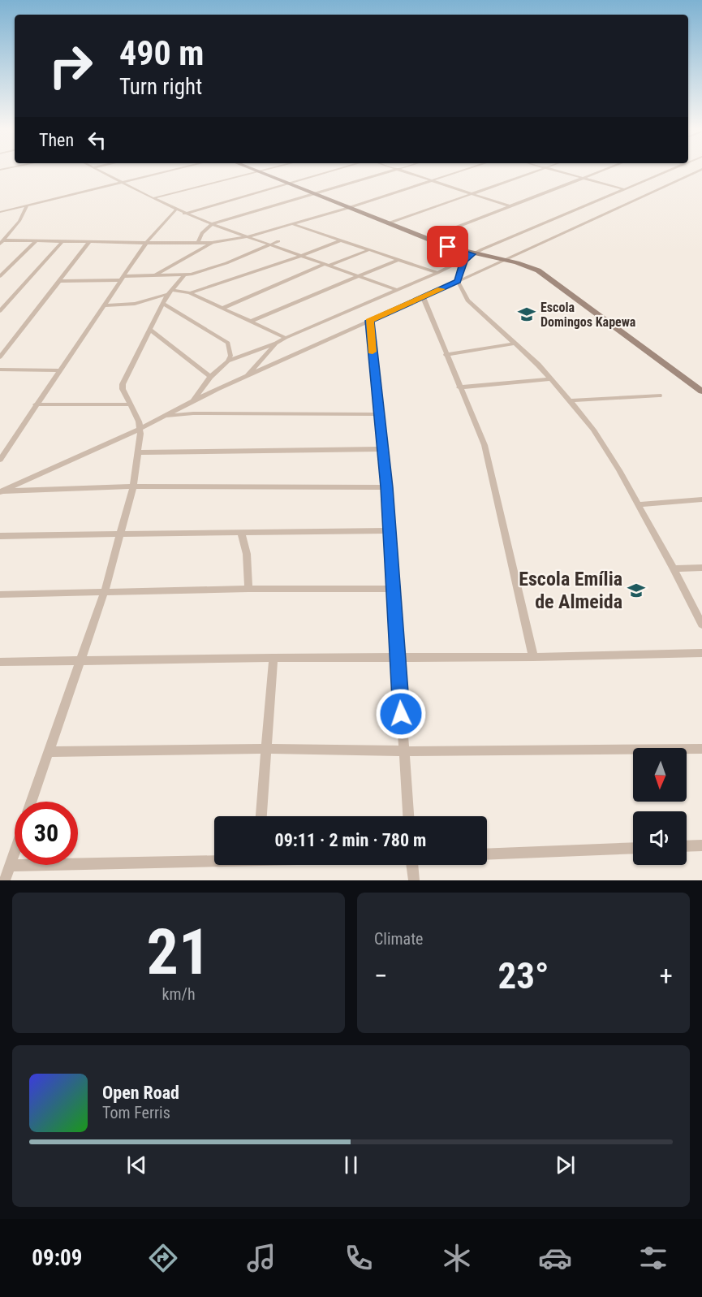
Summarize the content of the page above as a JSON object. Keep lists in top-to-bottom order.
{
  "places": {
    "school or university": ["Escola Domingos Kapewa", "Escola Emília de Almeida"]
  },
  "north": "bottom",
  "page": {
    "turn": ["490 m", "Turn right"],
    "then": "Then",
    "limit": "30",
    "trip": "09:11 · 2 min · 780 m",
    "tile": [
      ["21", "km/h"],
      "Climate"
    ],
    "heat": ["−", "23°", "+"],
    "song": ["Open Road", "Tom Ferris"],
    "tabs": "09:09"
  }
}
